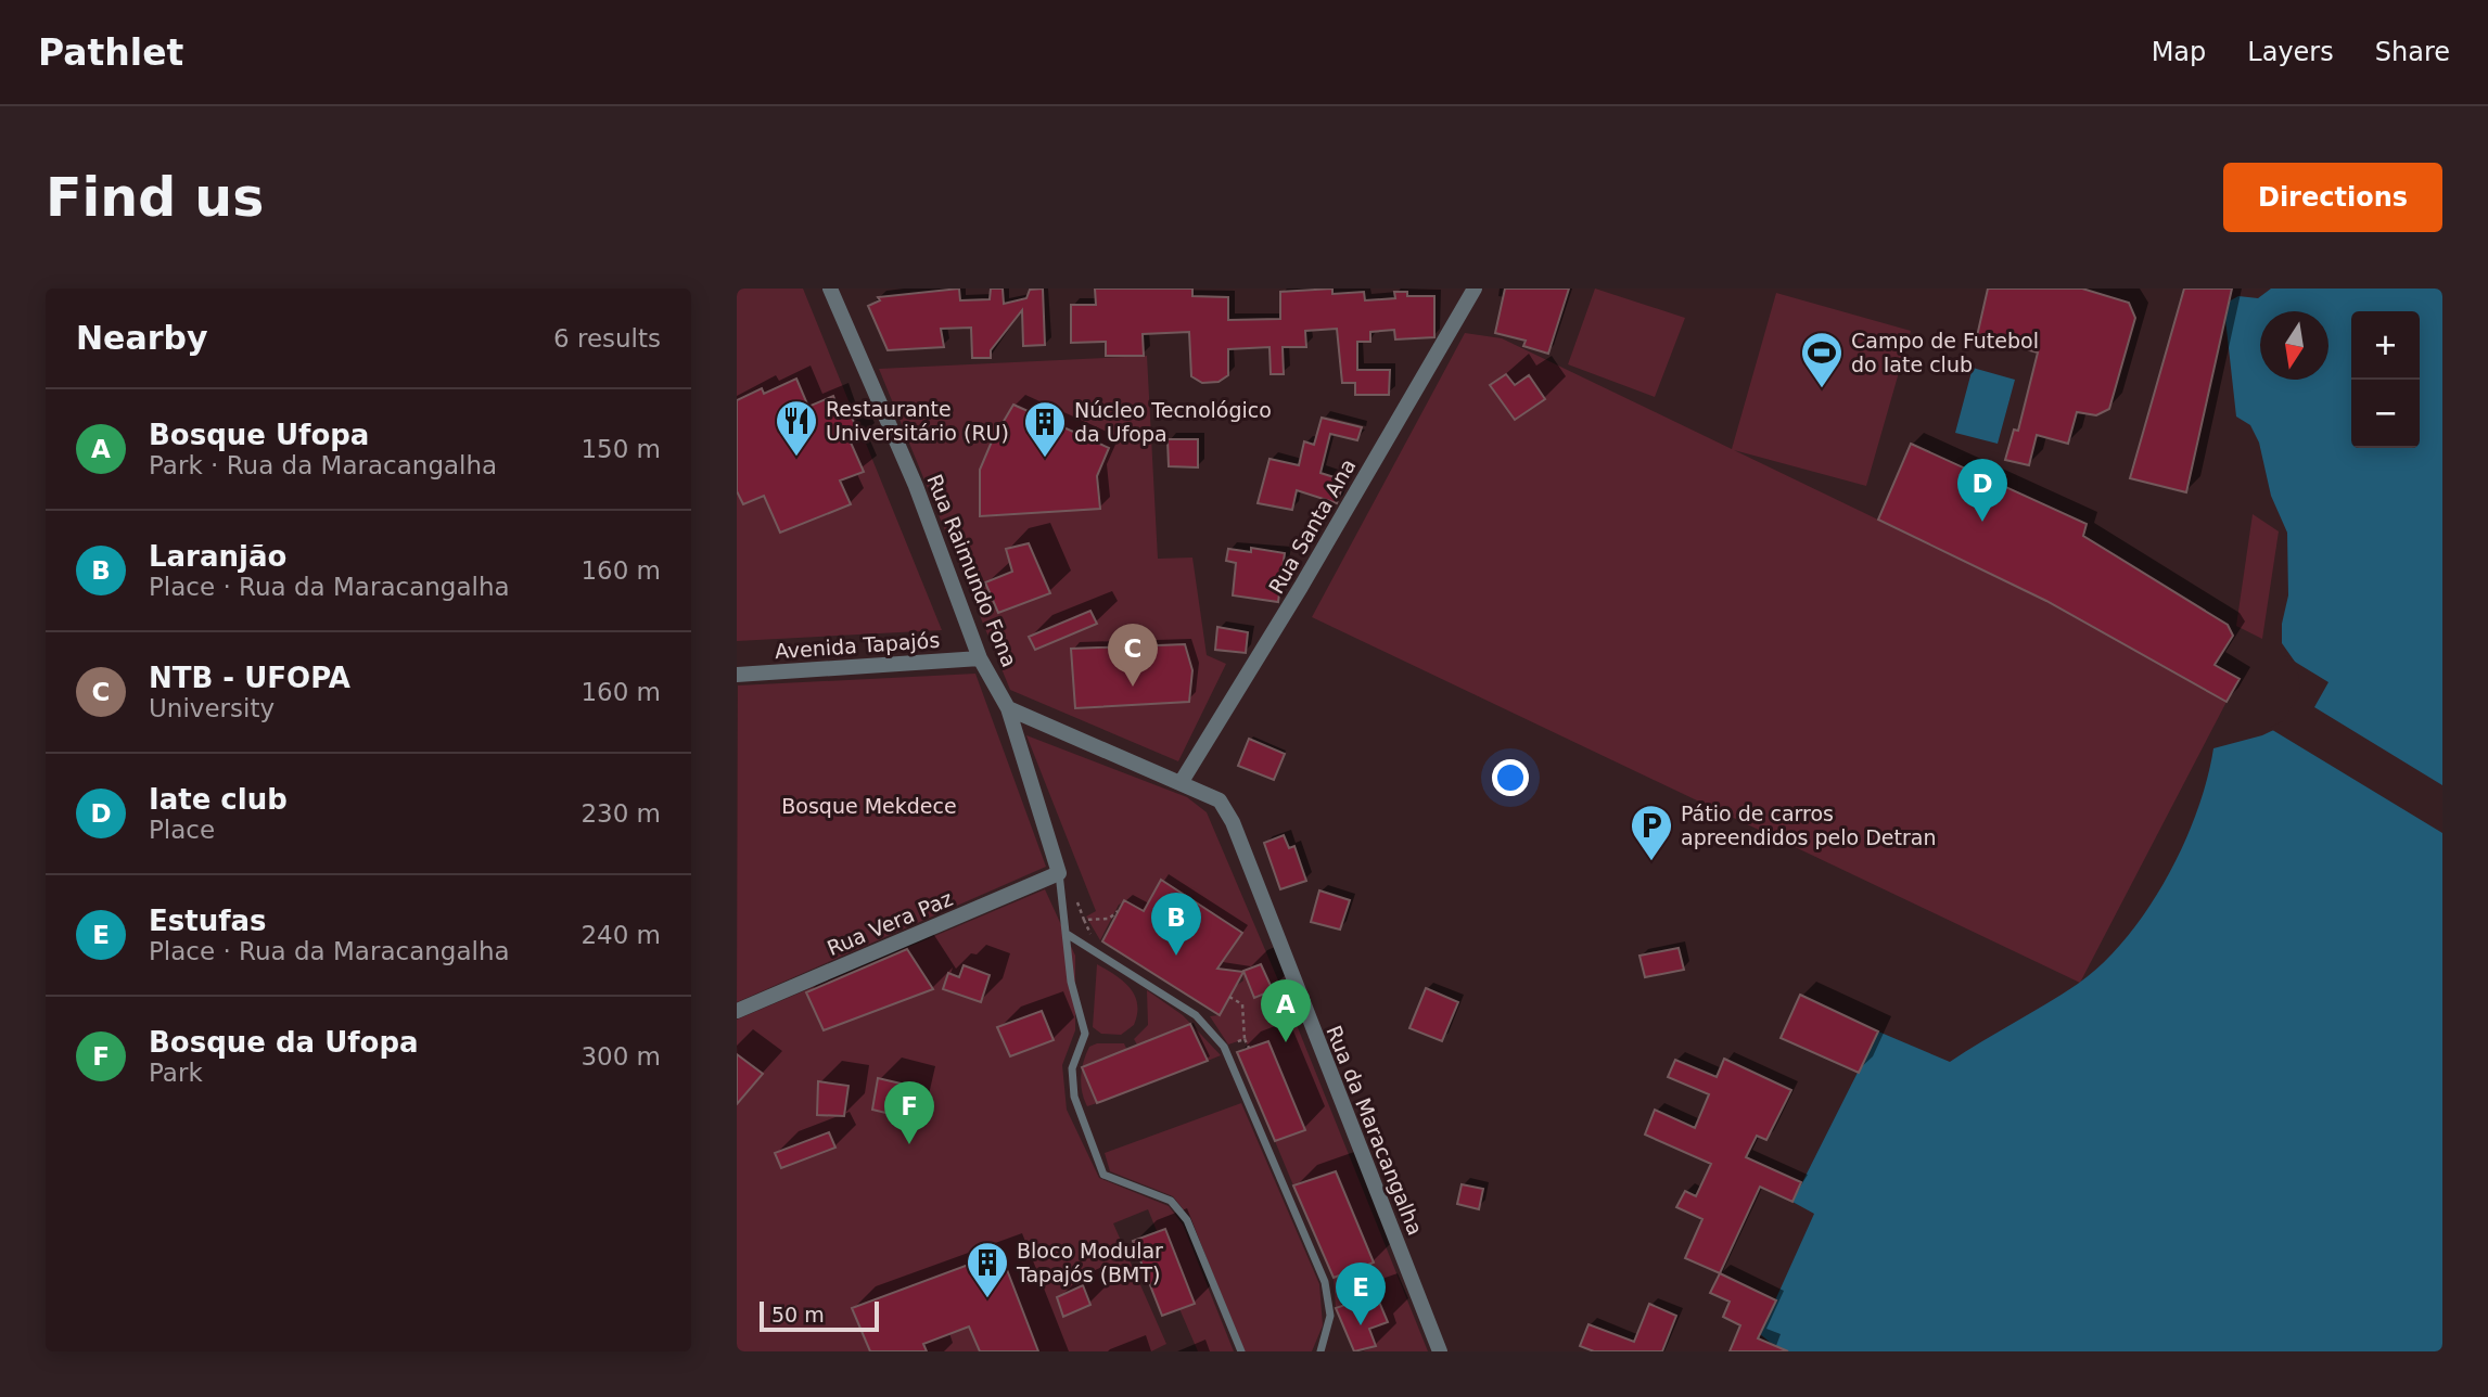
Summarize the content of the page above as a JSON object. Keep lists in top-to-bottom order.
{
  "streets": {
    "street": [
      "Rua Santa Ana",
      "Rua Raimundo Fona",
      "Avenida Tapajós",
      "Rua Vera Paz",
      "Rua da Maracangalha"
    ]
  },
  "crossings": [
    ["Rua Santa Ana", "Rua da Maracangalha"],
    ["Rua Raimundo Fona", "Avenida Tapajós"],
    ["Rua Raimundo Fona", "Rua Vera Paz"],
    ["Rua Raimundo Fona", "Rua da Maracangalha"]
  ],
  "parks": ["Bosque Mekdece"],
  "places": {
    "sports": ["Campo de Futebol do Iate club"],
    "restaurant": ["Restaurante Universitário (RU)"],
    "building": ["Núcleo Tecnológico da Ufopa", "Bloco Modular Tapajós (BMT)"],
    "parking": ["Pátio de carros apreendidos pelo Detran"]
  },
  "scale_bar": "50 m",
  "north": "bottom",
  "page": {
    "header": "Pathlet",
    "nav": ["Map", "Layers", "Share"],
    "buttons": "Directions",
    "title": "Find us",
    "heading": ["Nearby", "6 results"],
    "map_buttons": ["+", "−"],
    "list": [
      {
        "mark": "A",
        "name": "Bosque Ufopa",
        "note": "Park · Rua da Maracangalha",
        "value": "150 m"
      },
      {
        "mark": "B",
        "name": "Laranjão",
        "note": "Place · Rua da Maracangalha",
        "value": "160 m"
      },
      {
        "mark": "C",
        "name": "NTB - UFOPA",
        "note": "University",
        "value": "160 m"
      },
      {
        "mark": "D",
        "name": "Iate club",
        "note": "Place",
        "value": "230 m"
      },
      {
        "mark": "E",
        "name": "Estufas",
        "note": "Place · Rua da Maracangalha",
        "value": "240 m"
      },
      {
        "mark": "F",
        "name": "Bosque da Ufopa",
        "note": "Park",
        "value": "300 m"
      }
    ],
    "pins": [
      "D",
      "C",
      "B",
      "A",
      "F",
      "E"
    ],
    "scale": "50 m"
  }
}
